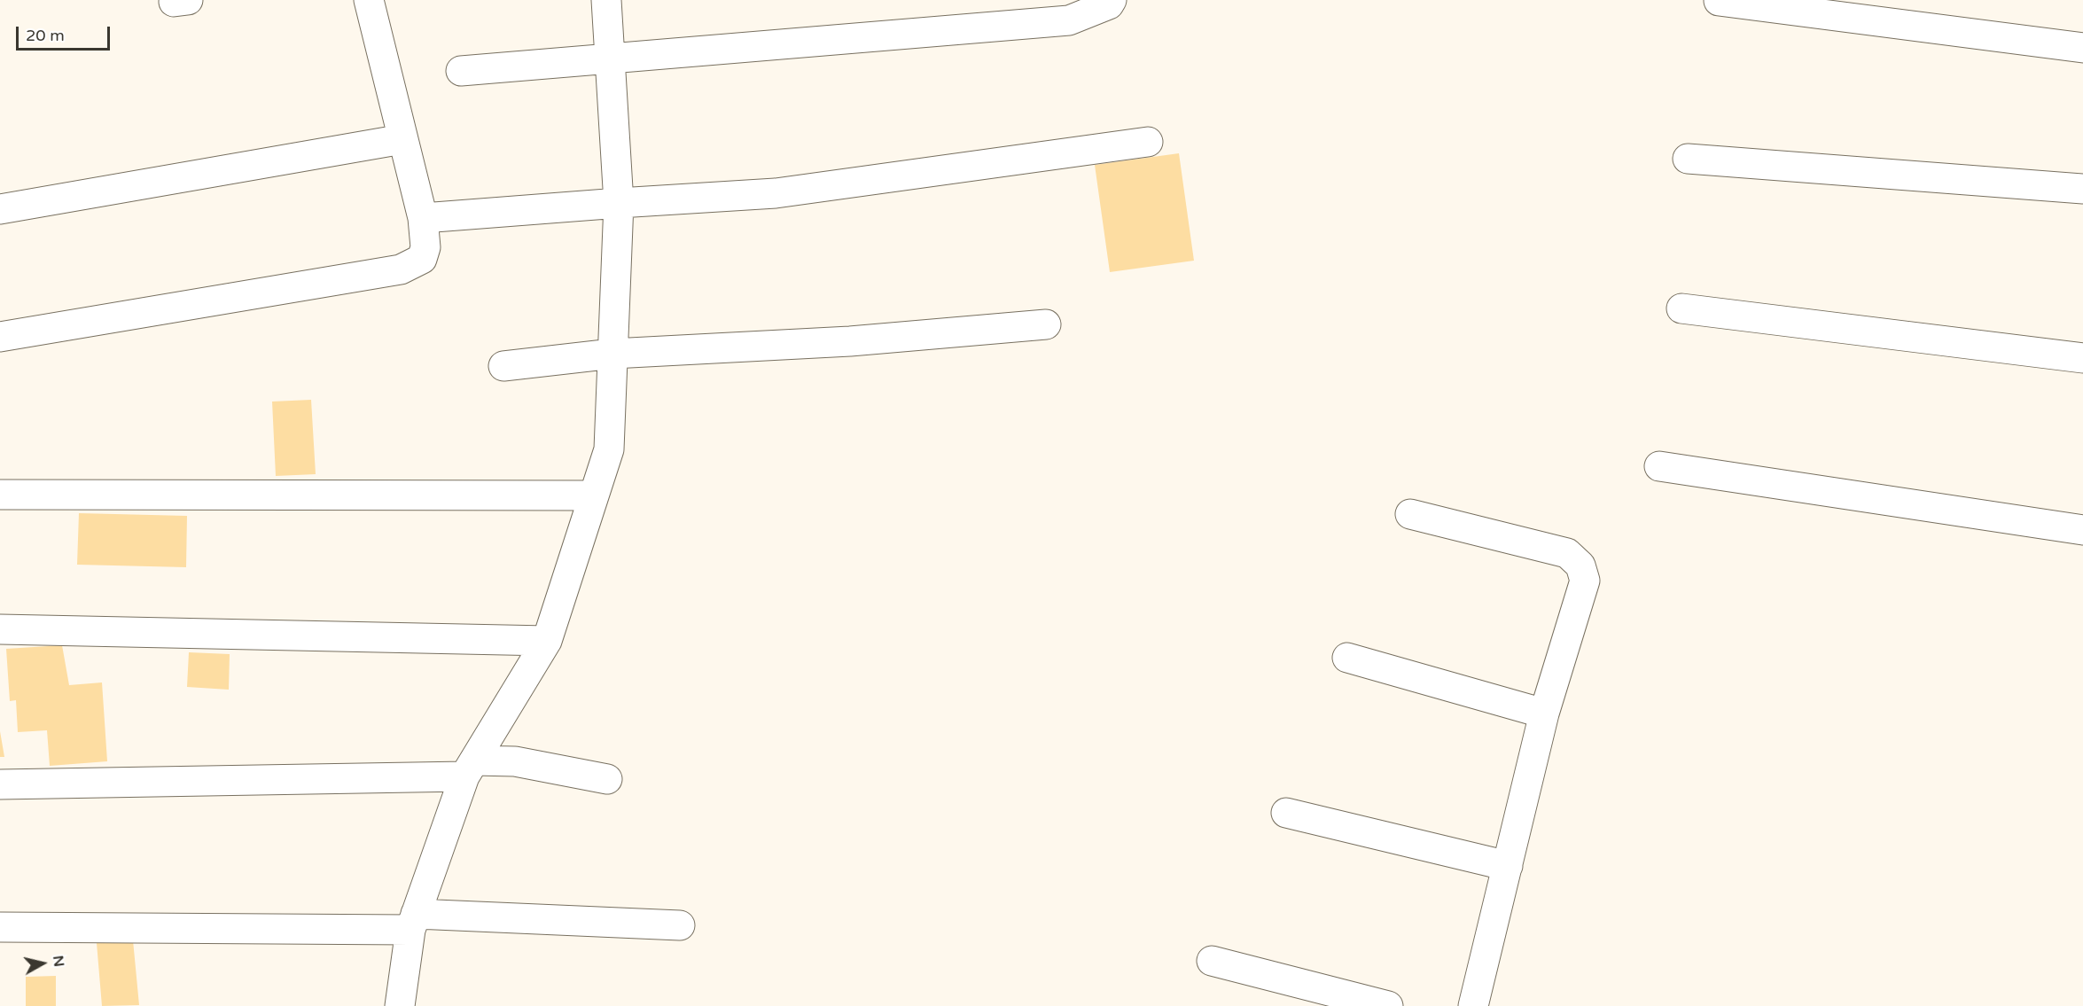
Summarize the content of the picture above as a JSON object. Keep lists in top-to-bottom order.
{
  "scale_bar": "20 m",
  "north": "right"
}
